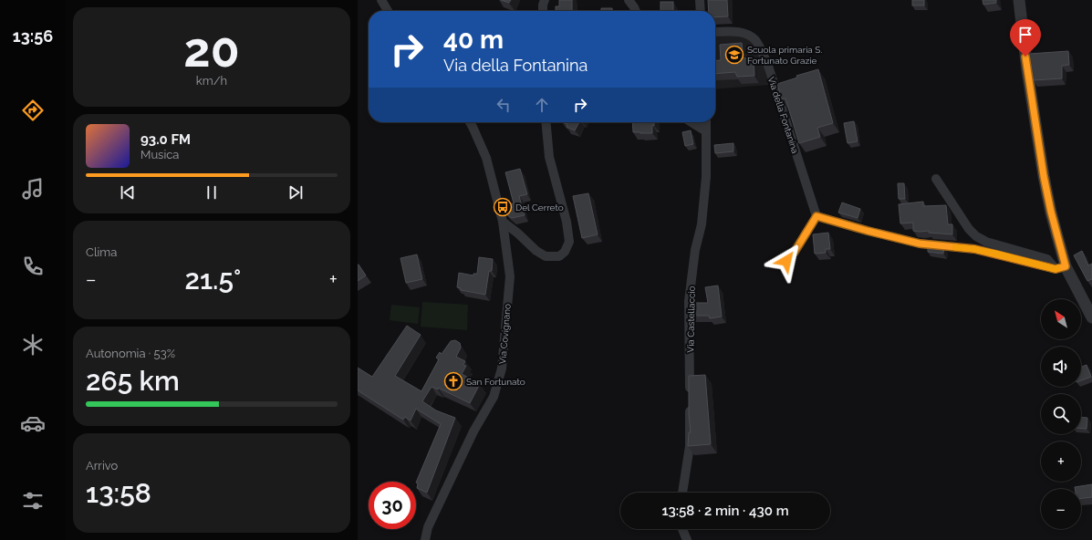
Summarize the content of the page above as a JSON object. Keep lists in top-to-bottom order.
{
  "streets": {
    "street": ["Via della Fontanina", "Via Castellaccio", "Via Covignano"]
  },
  "places": {
    "school or university": ["Scuola primaria S. Fortunato Grazie"],
    "bus stop": ["Del Cerreto"],
    "church": ["San Fortunato"]
  },
  "north": "top left",
  "page": {
    "tabs": "13:56",
    "tile": [
      ["20", "km/h"],
      "Clima",
      ["Autonomia · 53%", "265 km"],
      ["Arrivo", "13:58"]
    ],
    "turn": ["40 m", "Via della Fontanina"],
    "song": ["93.0 FM", "Musica"],
    "heat": ["−", "21.5°", "+"],
    "map_buttons": ["+", "−"],
    "limit": "30",
    "trip": "13:58 · 2 min · 430 m"
  }
}
